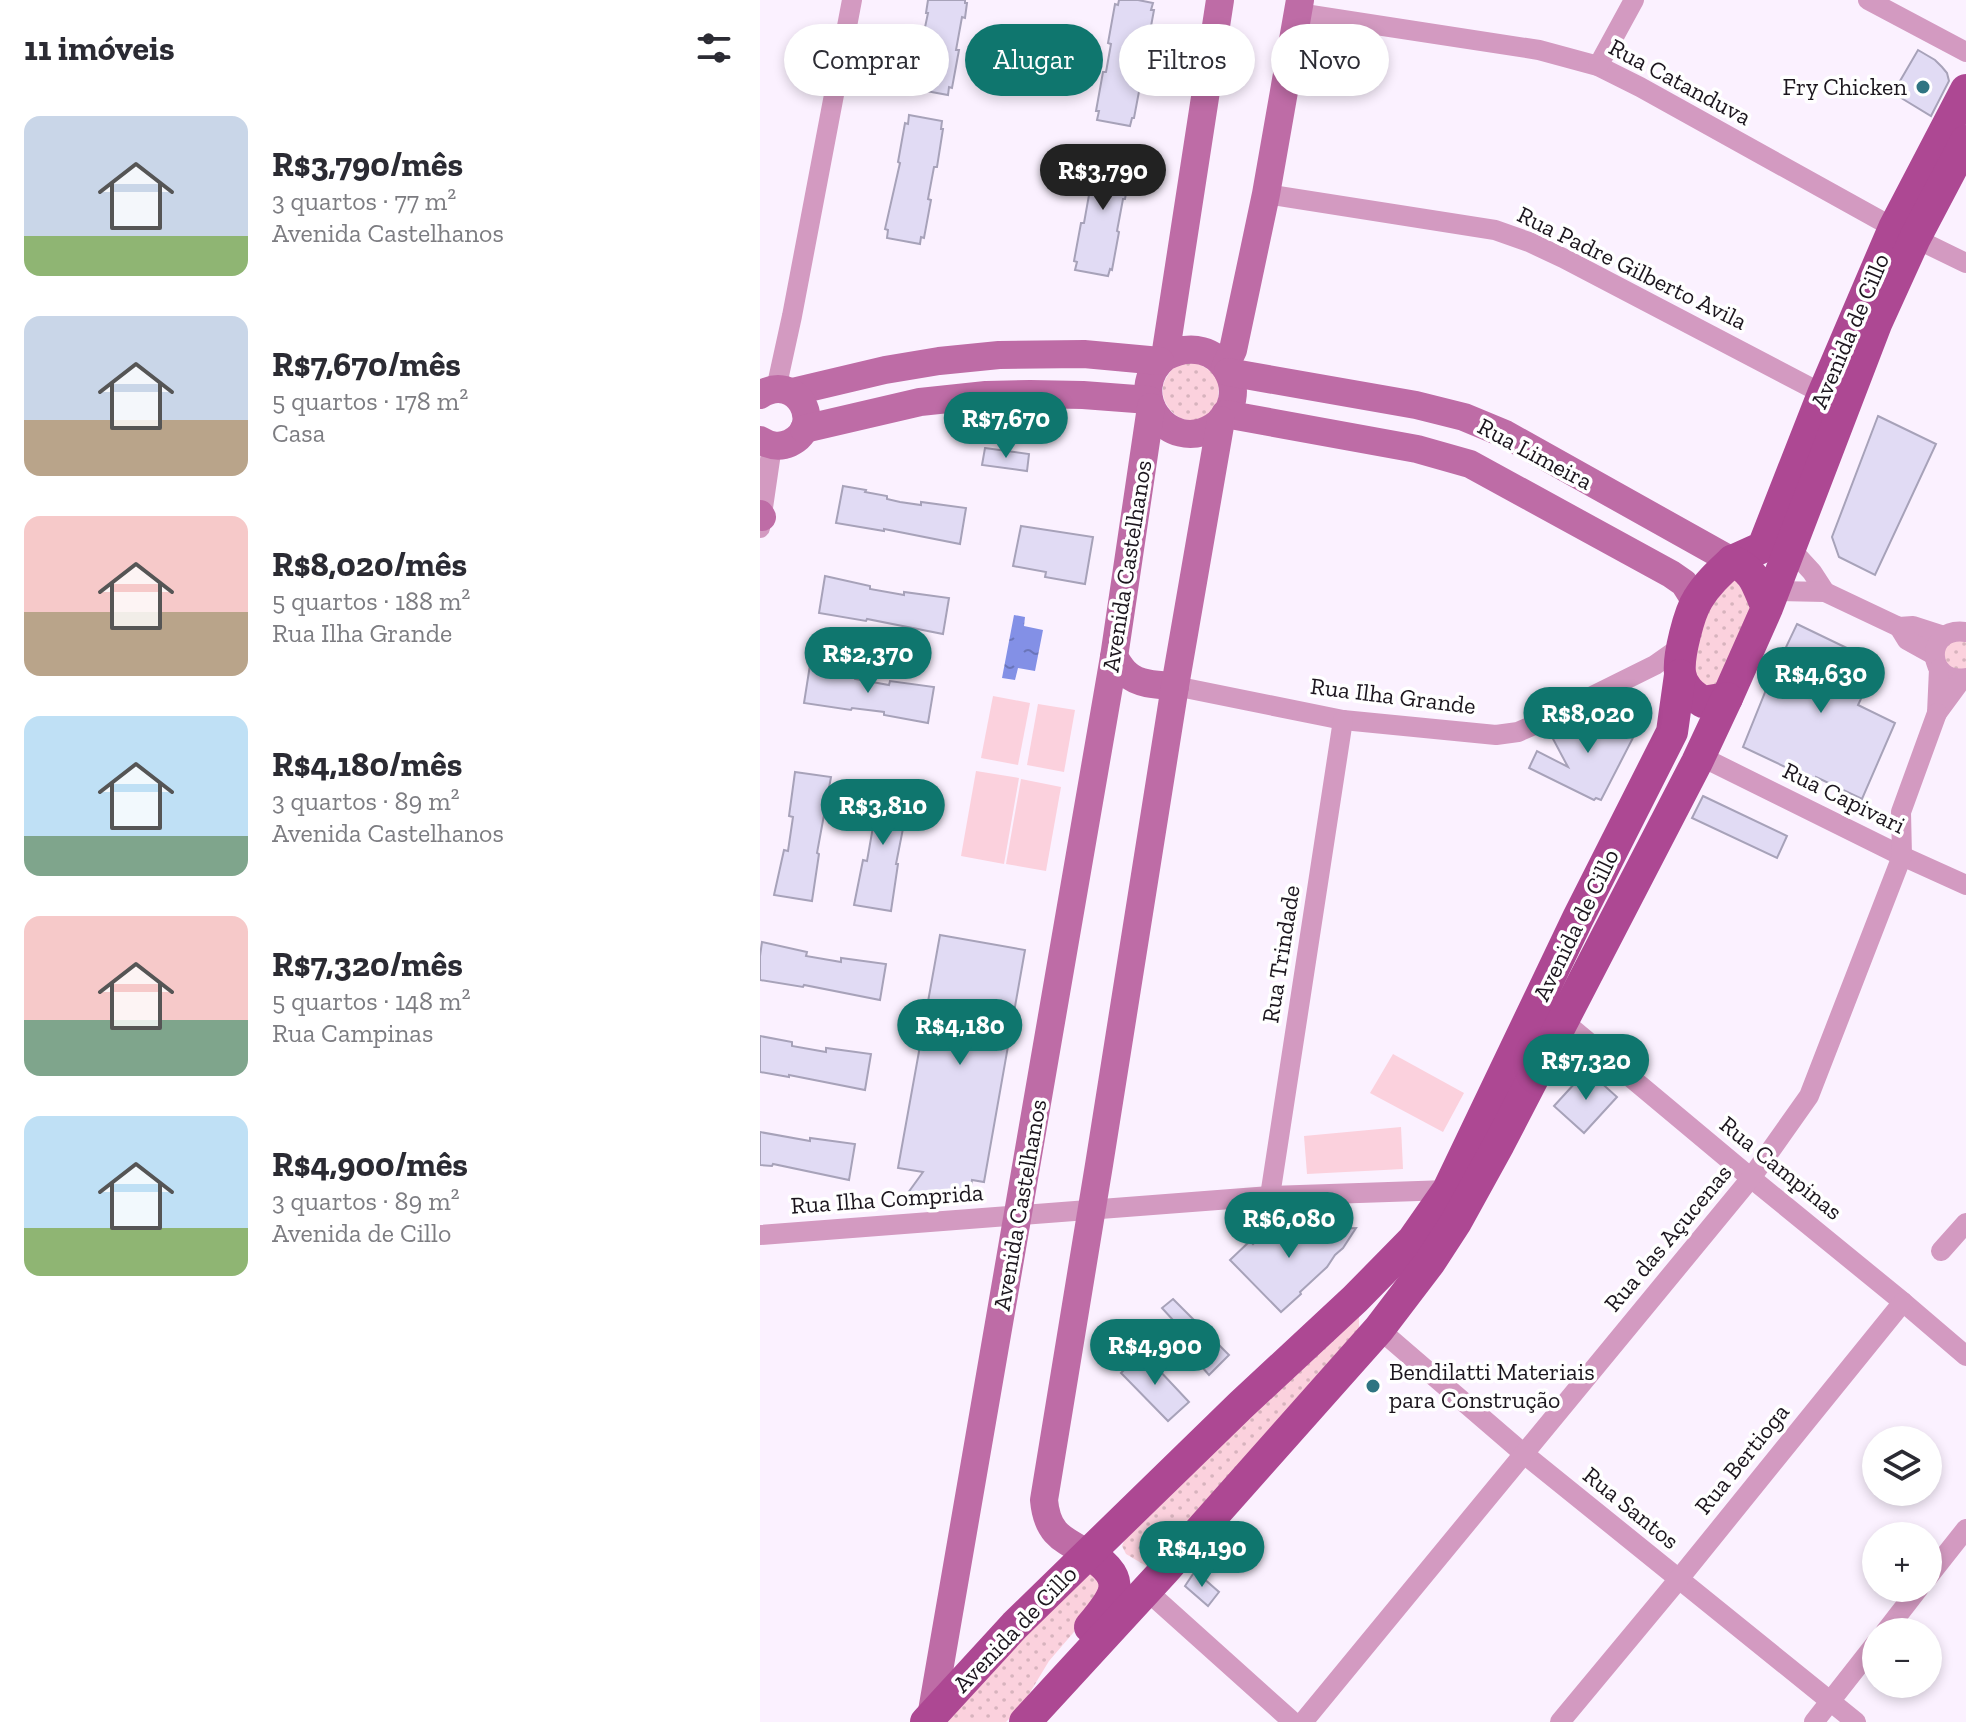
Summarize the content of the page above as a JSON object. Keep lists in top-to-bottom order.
{
  "streets": {
    "main road": ["Avenida de Cillo", "Rua Limeira", "Avenida Castelhanos"],
    "street": [
      "Rua Catanduva",
      "Rua Padre Gilberto Avila",
      "Rua Ilha Grande",
      "Rua Capivari",
      "Rua Trindade",
      "Rua Campinas",
      "Rua Ilha Comprida",
      "Rua das Açucenas",
      "Rua Bertioga",
      "Rua Santos"
    ]
  },
  "crossings": [
    ["Rua Catanduva", "Avenida de Cillo"],
    ["Rua Padre Gilberto Avila", "Avenida de Cillo"],
    ["Avenida de Cillo", "Rua Limeira"],
    ["Avenida de Cillo", "Avenida Castelhanos"],
    ["Avenida de Cillo", "Rua Ilha Grande"],
    ["Avenida de Cillo", "Rua Capivari"],
    ["Avenida de Cillo", "Rua Campinas"],
    ["Avenida de Cillo", "Rua Santos"],
    ["Rua Limeira", "Avenida Castelhanos"],
    ["Avenida Castelhanos", "Rua Ilha Comprida"],
    ["Rua Ilha Grande", "Rua Trindade"],
    ["Rua Capivari", "Rua das Açucenas"],
    ["Rua Campinas", "Rua das Açucenas"],
    ["Rua Campinas", "Rua Bertioga"],
    ["Rua das Açucenas", "Rua Santos"],
    ["Rua Bertioga", "Rua Santos"]
  ],
  "places": ["Fry Chicken", "Bendilatti Materiais para Construção"],
  "page": {
    "heading": "11 imóveis",
    "chip": [
      "Comprar",
      "Alugar",
      "Filtros",
      "Novo"
    ],
    "list": [
      {
        "name": "R$3,790/mês",
        "note": "3 quartos · 77 m² · Avenida Castelhanos"
      },
      {
        "name": "R$7,670/mês",
        "note": "5 quartos · 178 m² · Casa"
      },
      {
        "name": "R$8,020/mês",
        "note": "5 quartos · 188 m² · Rua Ilha Grande"
      },
      {
        "name": "R$4,180/mês",
        "note": "3 quartos · 89 m² · Avenida Castelhanos"
      },
      {
        "name": "R$7,320/mês",
        "note": "5 quartos · 148 m² · Rua Campinas"
      },
      {
        "name": "R$4,900/mês",
        "note": "3 quartos · 89 m² · Avenida de Cillo"
      }
    ],
    "price": [
      "R$3,790",
      "R$7,670",
      "R$2,370",
      "R$4,630",
      "R$8,020",
      "R$3,810",
      "R$4,180",
      "R$7,320",
      "R$6,080",
      "R$4,900",
      "R$4,190"
    ],
    "map_buttons": ["+", "−"]
  }
}
